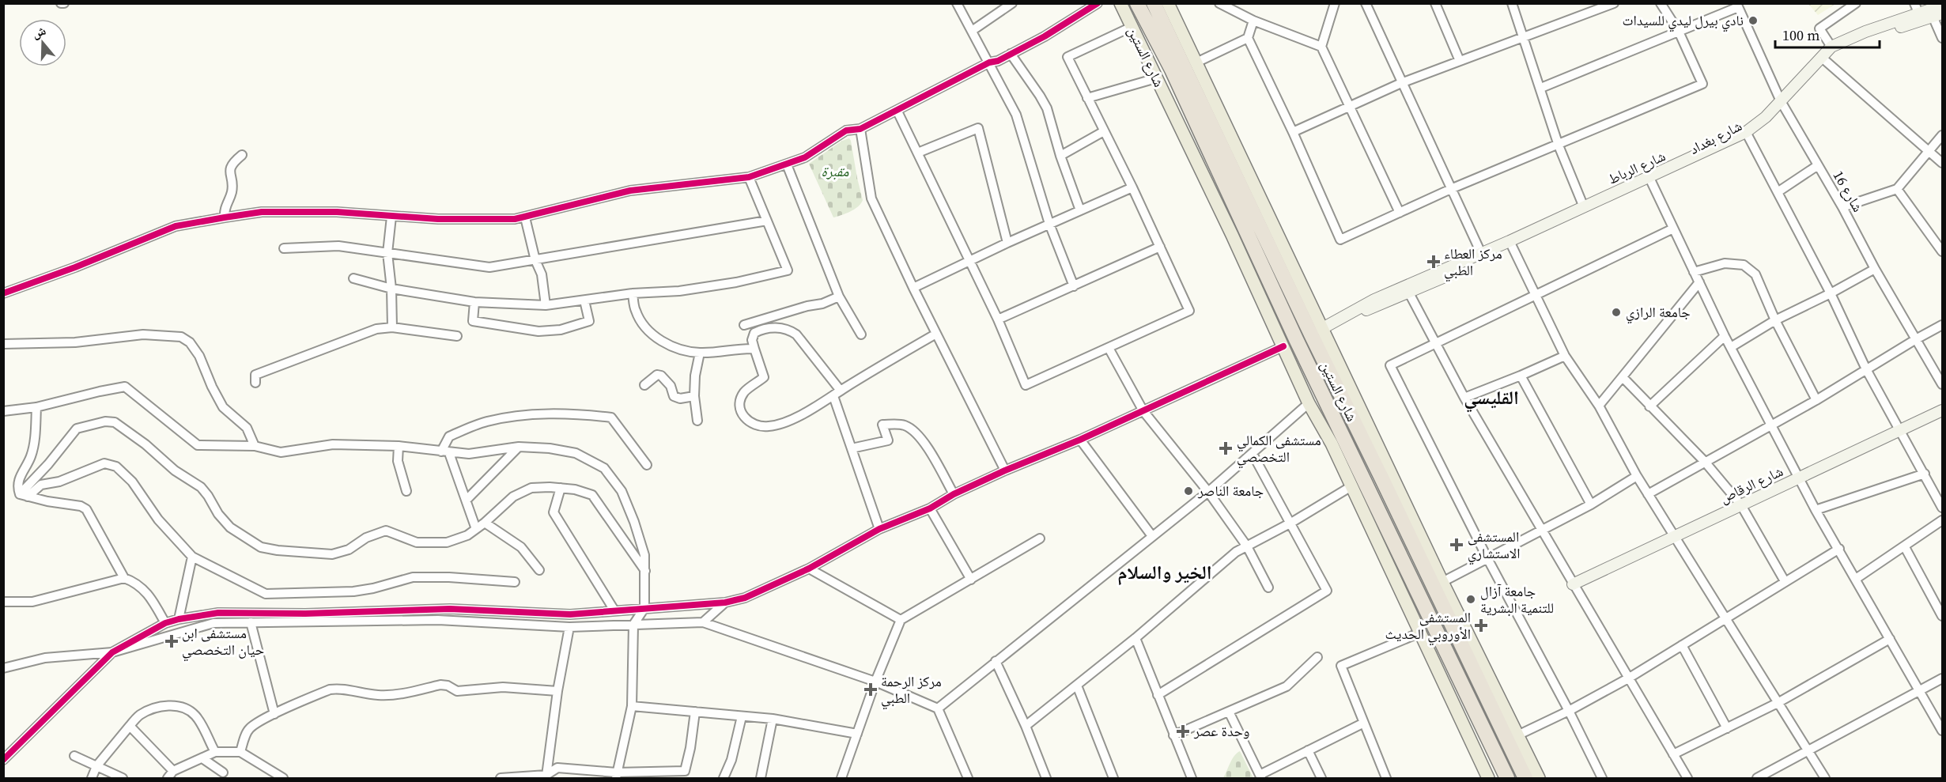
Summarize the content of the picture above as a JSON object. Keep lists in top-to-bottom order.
{
  "streets": {
    "highway": ["شارع الستين"],
    "street": [
      "شارع بغداد",
      "شارع الرباط",
      "شارع 16",
      "شارع الرقاص"
    ]
  },
  "crossings": [
    ["شارع الستين", "شارع الرباط"],
    ["شارع بغداد", "شارع الرباط"],
    ["شارع بغداد", "شارع 16"]
  ],
  "districts": ["القليسي", "الخير والسلام"],
  "parks": ["مقبرة"],
  "places": {
    "other": [
      "نادي بيرل ليدي للسيدات",
      "جامعة الرازي",
      "جامعة الناصر",
      "جامعة آزال للتنمية البشرية"
    ],
    "health": [
      "مركز العطاء الطبي",
      "مستشفى الكمالي التخصصي",
      "المستشفى الاستشاري",
      "المستشفى الأوروبي الحديث",
      "مستشفى ابن حيان التخصصي",
      "مركز الرحمة الطبي",
      "وحدة عصر"
    ]
  },
  "scale_bar": "100 m",
  "north": "top"
}
